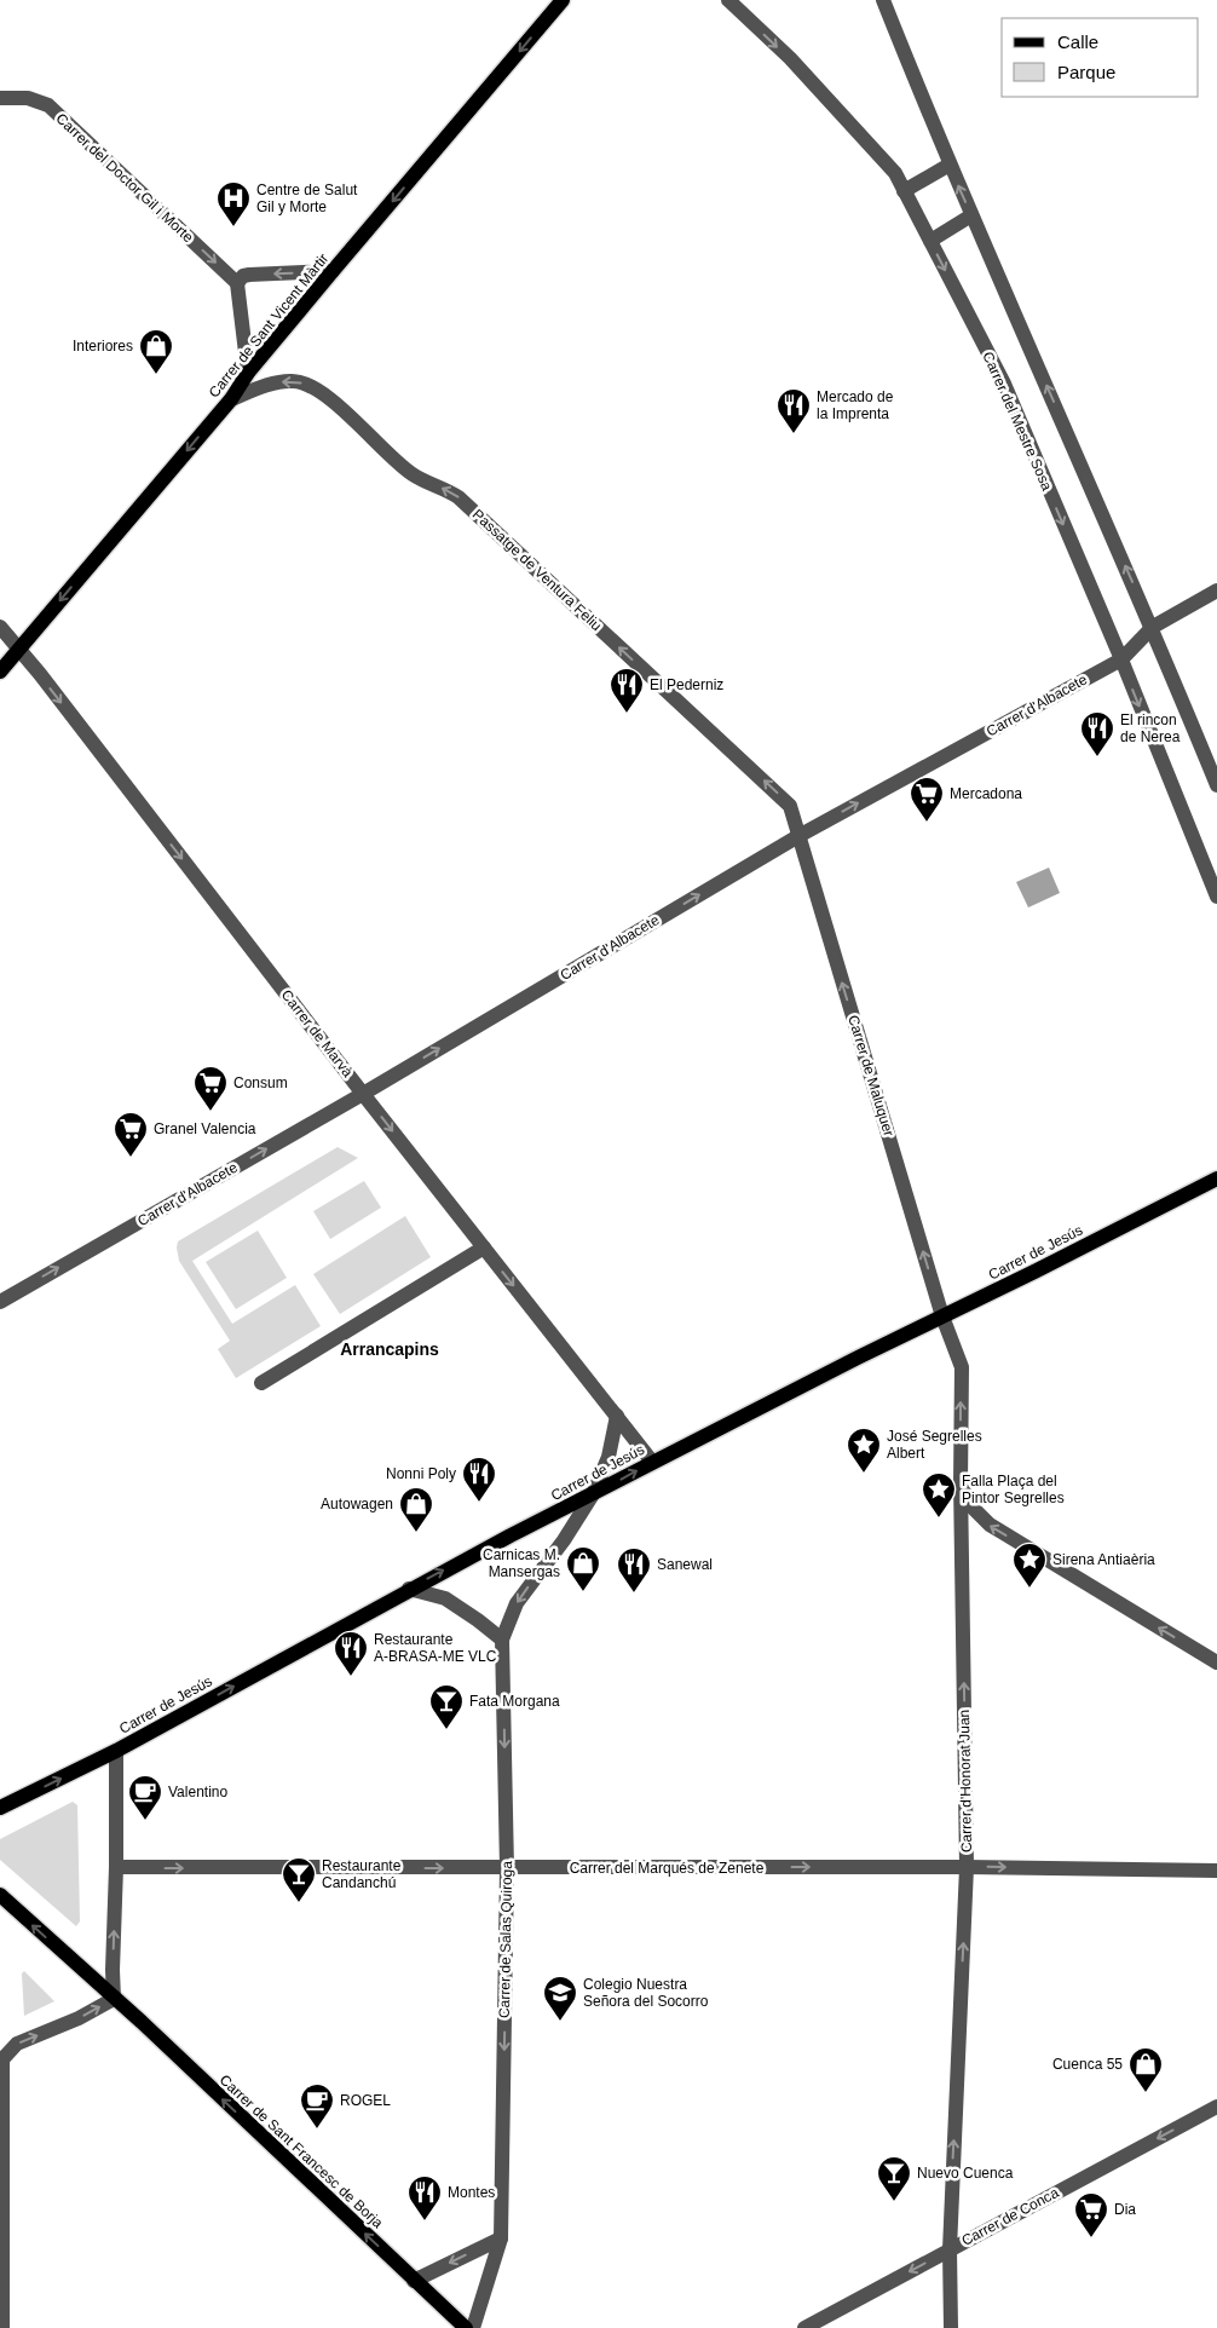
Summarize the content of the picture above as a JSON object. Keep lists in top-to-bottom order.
{
  "streets": {
    "main road": ["Carrer de Sant Vicent Màrtir", "Carrer de Jesús", "Carrer de Sant Francesc de Borja"],
    "street": [
      "Carrer del Doctor Gil i Morte",
      "Carrer del Mestre Sosa",
      "Passatge de Ventura Feliu",
      "Carrer d'Albacete",
      "Carrer de Marvà",
      "Carrer de Maluquer",
      "Carrer d'Honorat Juan",
      "Carrer del Marqués de Zenete",
      "Carrer de Salas Quiroga",
      "Carrer de Conca"
    ]
  },
  "crossings": [
    ["Carrer de Sant Vicent Màrtir", "Passatge de Ventura Feliu"],
    ["Carrer de Sant Vicent Màrtir", "Carrer de Marvà"],
    ["Carrer del Mestre Sosa", "Carrer d'Albacete"],
    ["Passatge de Ventura Feliu", "Carrer d'Albacete"],
    ["Passatge de Ventura Feliu", "Carrer de Maluquer"],
    ["Carrer d'Albacete", "Carrer de Marvà"],
    ["Carrer d'Albacete", "Carrer de Maluquer"],
    ["Carrer de Marvà", "Carrer de Jesús"],
    ["Carrer de Maluquer", "Carrer de Jesús"],
    ["Carrer de Maluquer", "Carrer d'Honorat Juan"],
    ["Carrer de Jesús", "Carrer d'Honorat Juan"],
    ["Carrer de Jesús", "Carrer de Salas Quiroga"],
    ["Carrer d'Honorat Juan", "Carrer del Marqués de Zenete"],
    ["Carrer d'Honorat Juan", "Carrer de Conca"],
    ["Carrer del Marqués de Zenete", "Carrer de Salas Quiroga"]
  ],
  "one_way": [
    "Carrer del Doctor Gil i Morte",
    "Carrer de Sant Vicent Màrtir",
    "Passatge de Ventura Feliu",
    "Carrer d'Albacete",
    "Carrer de Marvà",
    "Carrer de Maluquer",
    "Carrer de Jesús",
    "Carrer d'Honorat Juan",
    "Carrer del Marqués de Zenete",
    "Carrer de Salas Quiroga",
    "Carrer de Sant Francesc de Borja",
    "Carrer de Conca"
  ],
  "districts": ["Arrancapins"],
  "places": {
    "hospital": ["Centre de Salut Gil y Morte"],
    "shop": [
      "Interiores",
      "Autowagen",
      "Carnicas M. Mansergas",
      "Cuenca 55"
    ],
    "restaurant": [
      "Mercado de la Imprenta",
      "El Pederniz",
      "El rincon de Nerea",
      "Nonni Poly",
      "Sanewal",
      "Restaurante A-BRASA-ME VLC",
      "Montes"
    ],
    "supermarket": [
      "Mercadona",
      "Consum",
      "Granel Valencia",
      "Dia"
    ],
    "place": ["José Segrelles Albert", "Falla Plaça del Pintor Segrelles", "Sirena Antiaèria"],
    "bar": ["Fata Morgana", "Restaurante Candanchú", "Nuevo Cuenca"],
    "cafe": ["Valentino", "ROGEL"],
    "school or university": ["Colegio Nuestra Señora del Socorro"]
  },
  "legend": ["Calle", "Parque"]
}
